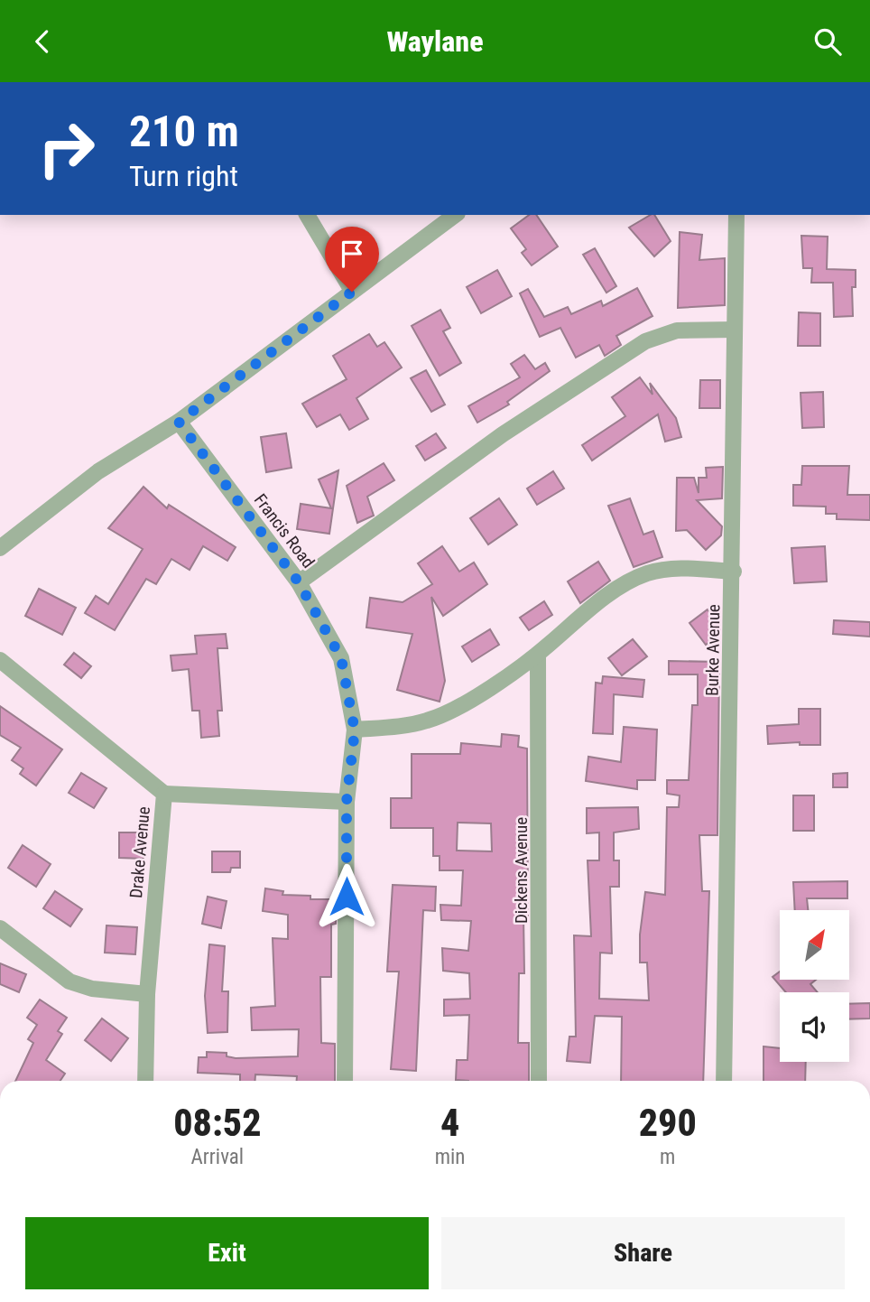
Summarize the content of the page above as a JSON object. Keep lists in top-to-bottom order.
{
  "streets": {
    "street": [
      "Francis Road",
      "Burke Avenue",
      "Drake Avenue",
      "Dickens Avenue"
    ]
  },
  "north": "top right",
  "page": {
    "header": "Waylane",
    "turn": ["210 m", "Turn right"],
    "eta": [
      "08:52",
      "Arrival",
      "4",
      "min",
      "290",
      "m"
    ],
    "buttons": ["Exit", "Share"]
  }
}
